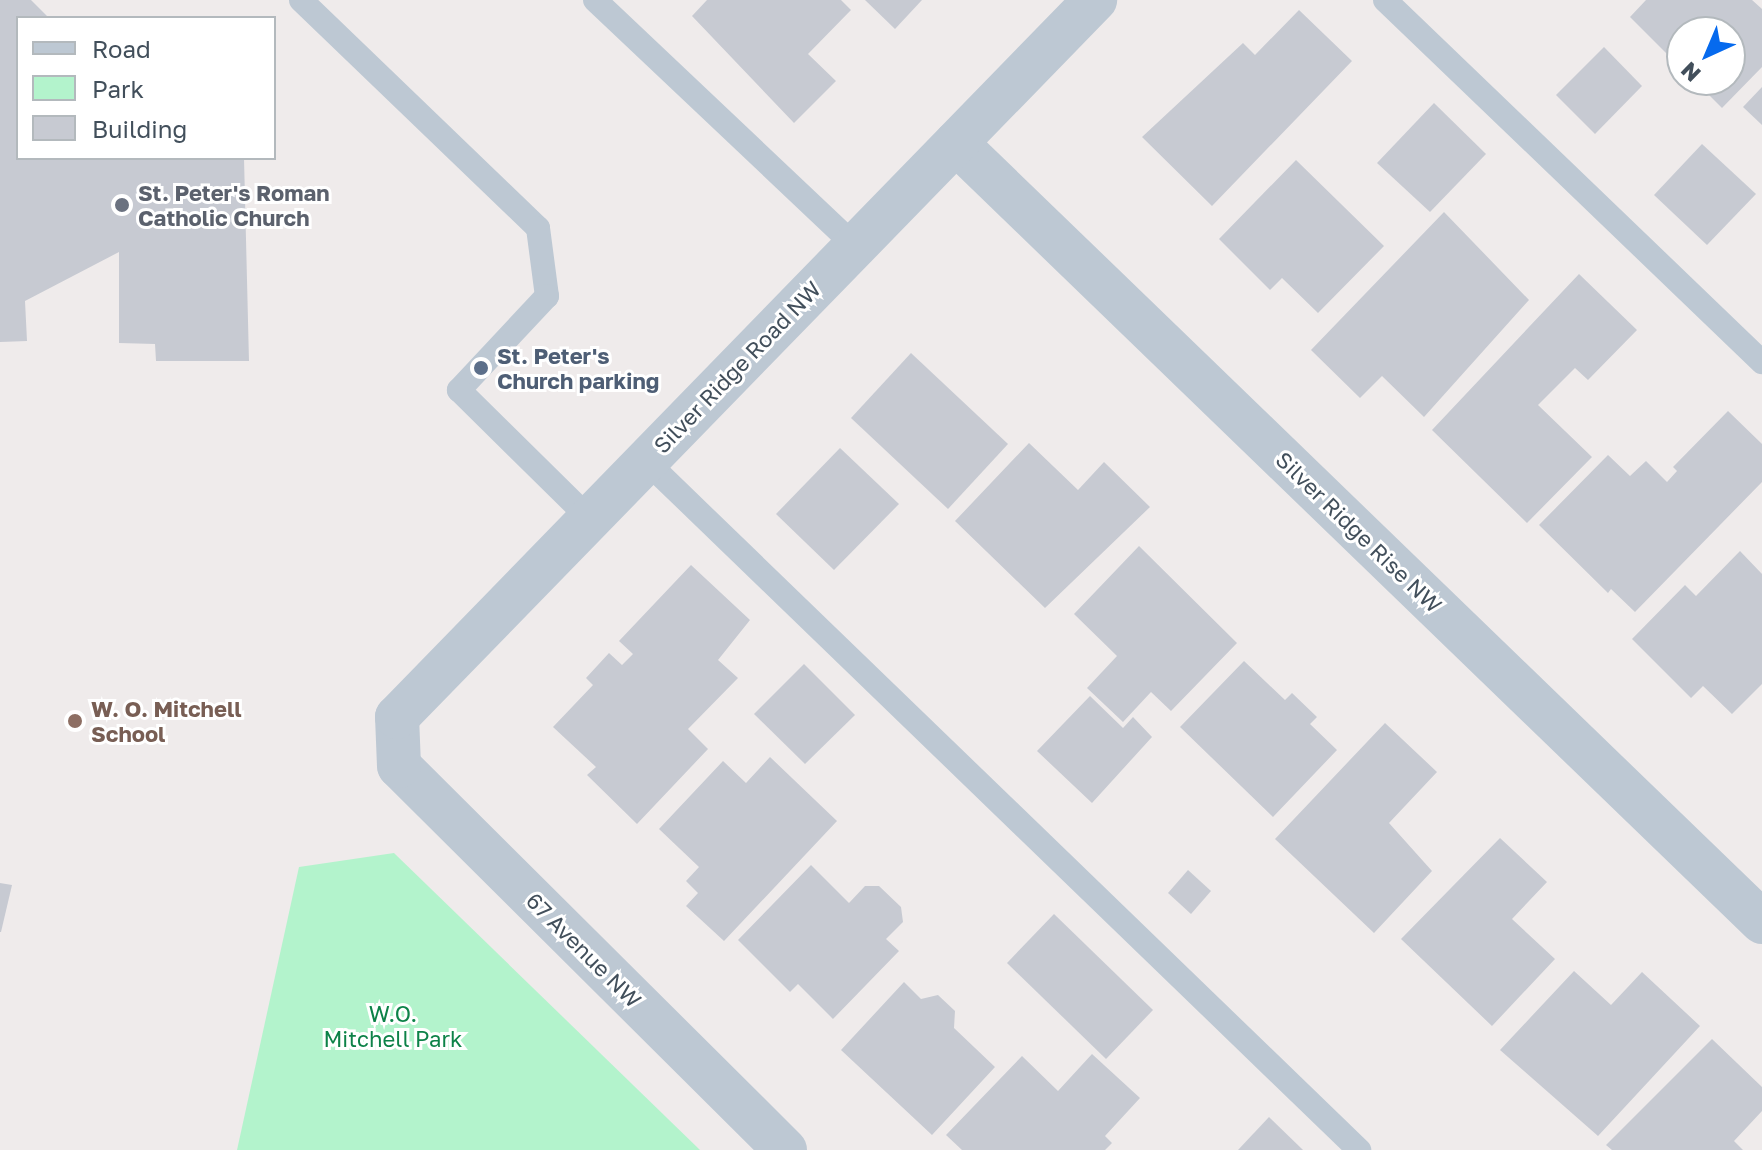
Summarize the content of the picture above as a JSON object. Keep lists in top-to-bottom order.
{
  "streets": {
    "street": ["Silver Ridge Road NW", "Silver Ridge Rise NW", "67 Avenue NW"]
  },
  "crossings": [
    ["Silver Ridge Road NW", "Silver Ridge Rise NW"],
    ["Silver Ridge Road NW", "67 Avenue NW"]
  ],
  "parks": ["W.O. Mitchell Park"],
  "places": ["St. Peter's Roman Catholic Church", "St. Peter's Church parking", "W. O. Mitchell School"],
  "legend": ["Road", "Park", "Building"],
  "north": "bottom left"
}
